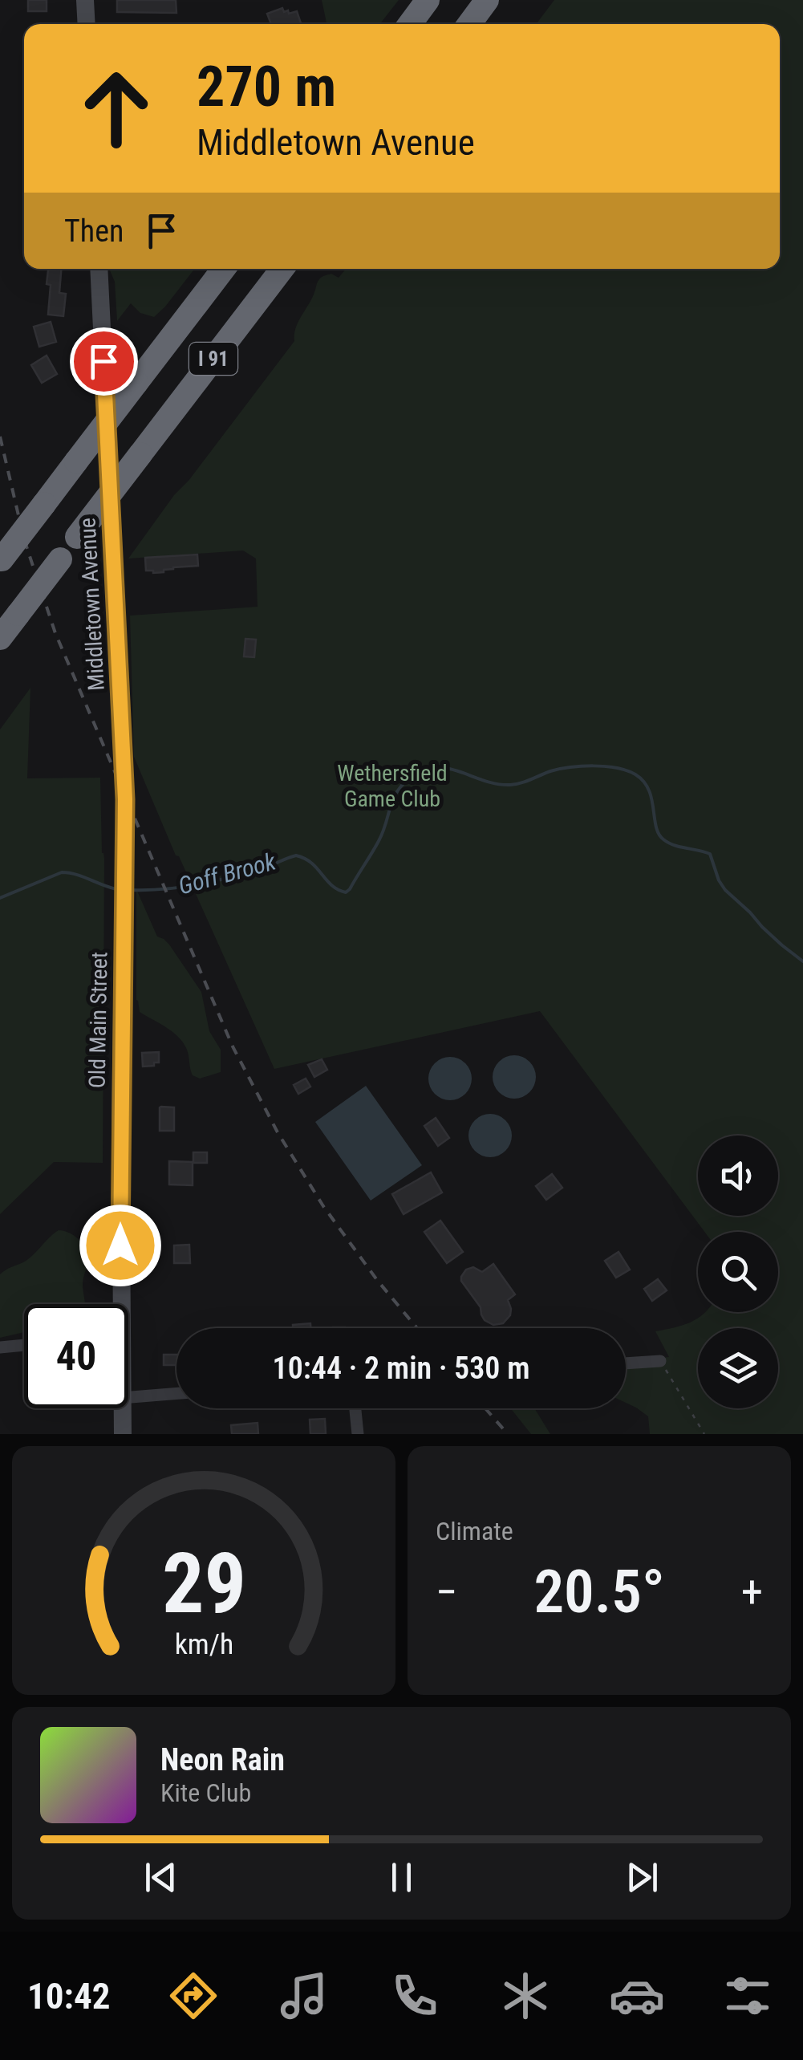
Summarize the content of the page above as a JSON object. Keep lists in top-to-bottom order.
{
  "streets": {
    "highway": ["I 91"],
    "street": ["Middletown Avenue", "Old Main Street"]
  },
  "crossings": [
    ["Middletown Avenue", "Old Main Street"]
  ],
  "water": ["Goff Brook"],
  "parks": ["Wethersfield Game Club"],
  "page": {
    "turn": ["270 m", "Middletown Avenue"],
    "then": "Then",
    "limit": "40",
    "trip": "10:44 · 2 min · 530 m",
    "tile": "Climate",
    "heat": ["−", "20.5°", "+"],
    "song": ["Neon Rain", "Kite Club"],
    "tabs": "10:42",
    "gauge": ["29", "km/h"]
  }
}
